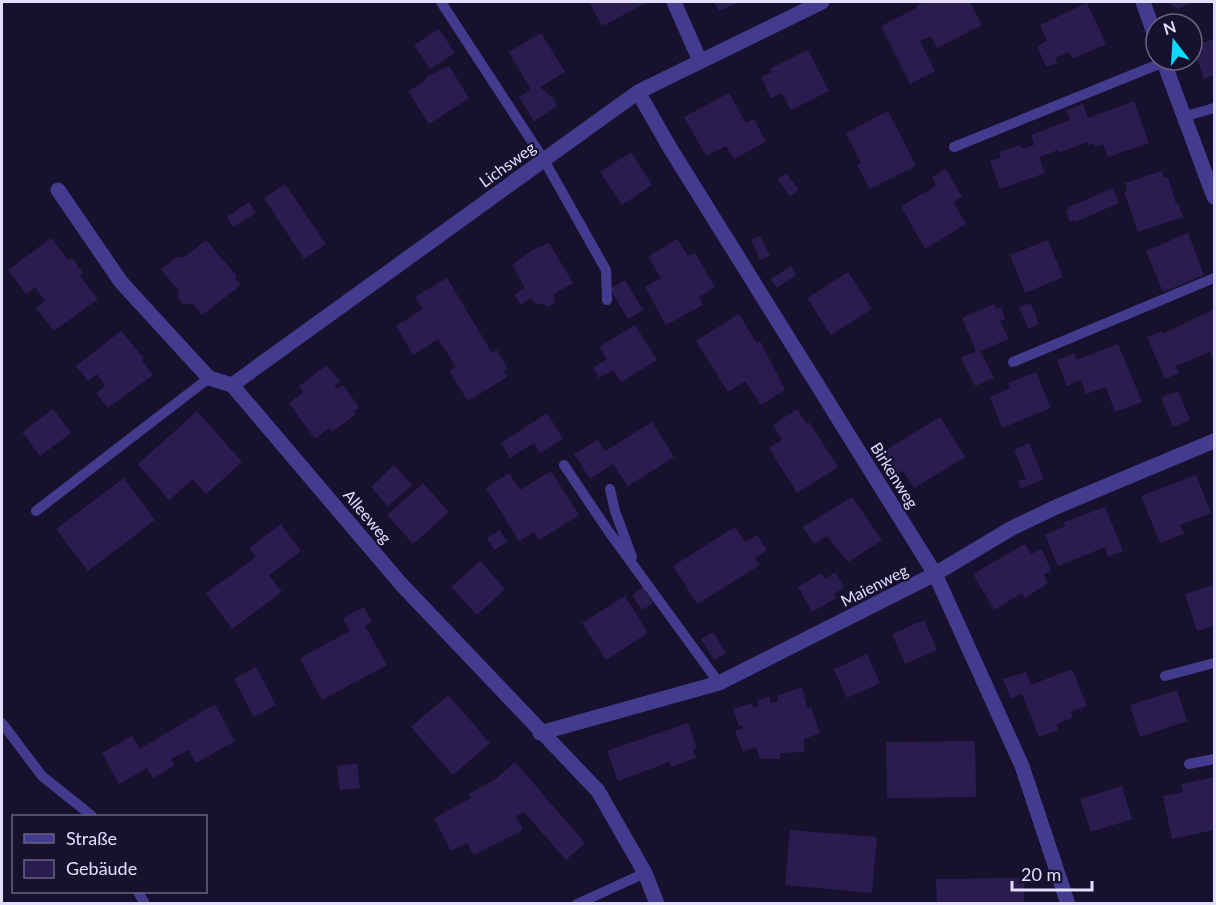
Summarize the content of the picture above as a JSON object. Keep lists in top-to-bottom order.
{
  "streets": {
    "street": [
      "Lichsweg",
      "Birkenweg",
      "Alleeweg",
      "Maienweg"
    ]
  },
  "crossings": [
    ["Lichsweg", "Birkenweg"],
    ["Lichsweg", "Alleeweg"],
    ["Birkenweg", "Maienweg"],
    ["Alleeweg", "Maienweg"]
  ],
  "legend": ["Straße", "Gebäude"],
  "scale_bar": "20 m",
  "north": "top"
}
